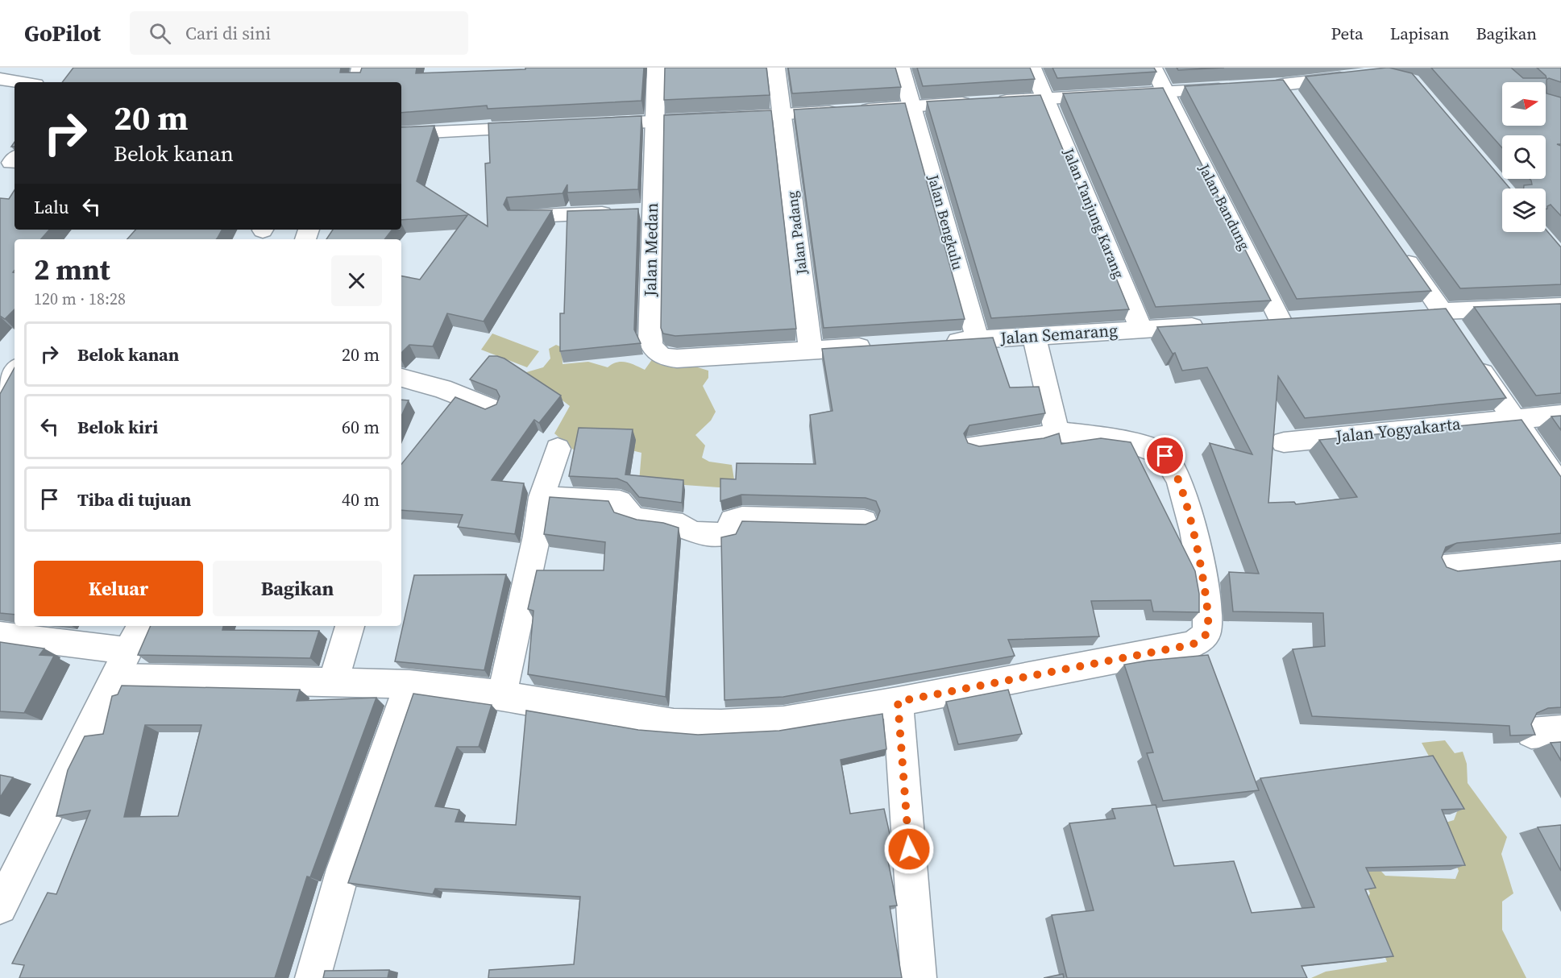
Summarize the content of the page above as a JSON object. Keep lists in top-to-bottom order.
{
  "streets": {
    "street": [
      "Jalan Bandung",
      "Jalan Tanjung Karang",
      "Jalan Bengkulu",
      "Jalan Padang",
      "Jalan Medan",
      "Jalan Semarang",
      "Jalan Yogyakarta"
    ]
  },
  "crossings": [
    ["Jalan Tanjung Karang", "Jalan Semarang"],
    ["Jalan Bengkulu", "Jalan Semarang"],
    ["Jalan Padang", "Jalan Medan"]
  ],
  "north": "right",
  "page": {
    "header": "GoPilot",
    "search": "Cari di sini",
    "nav": ["Peta", "Lapisan", "Bagikan"],
    "turn": ["20 m", "Belok kanan"],
    "then": "Lalu",
    "heading": ["2 mnt", "120 m · 18:28"],
    "list": [
      {
        "name": "Belok kanan",
        "value": "20 m"
      },
      {
        "name": "Belok kiri",
        "value": "60 m"
      },
      {
        "name": "Tiba di tujuan",
        "value": "40 m"
      }
    ],
    "buttons": ["Keluar", "Bagikan"]
  }
}
